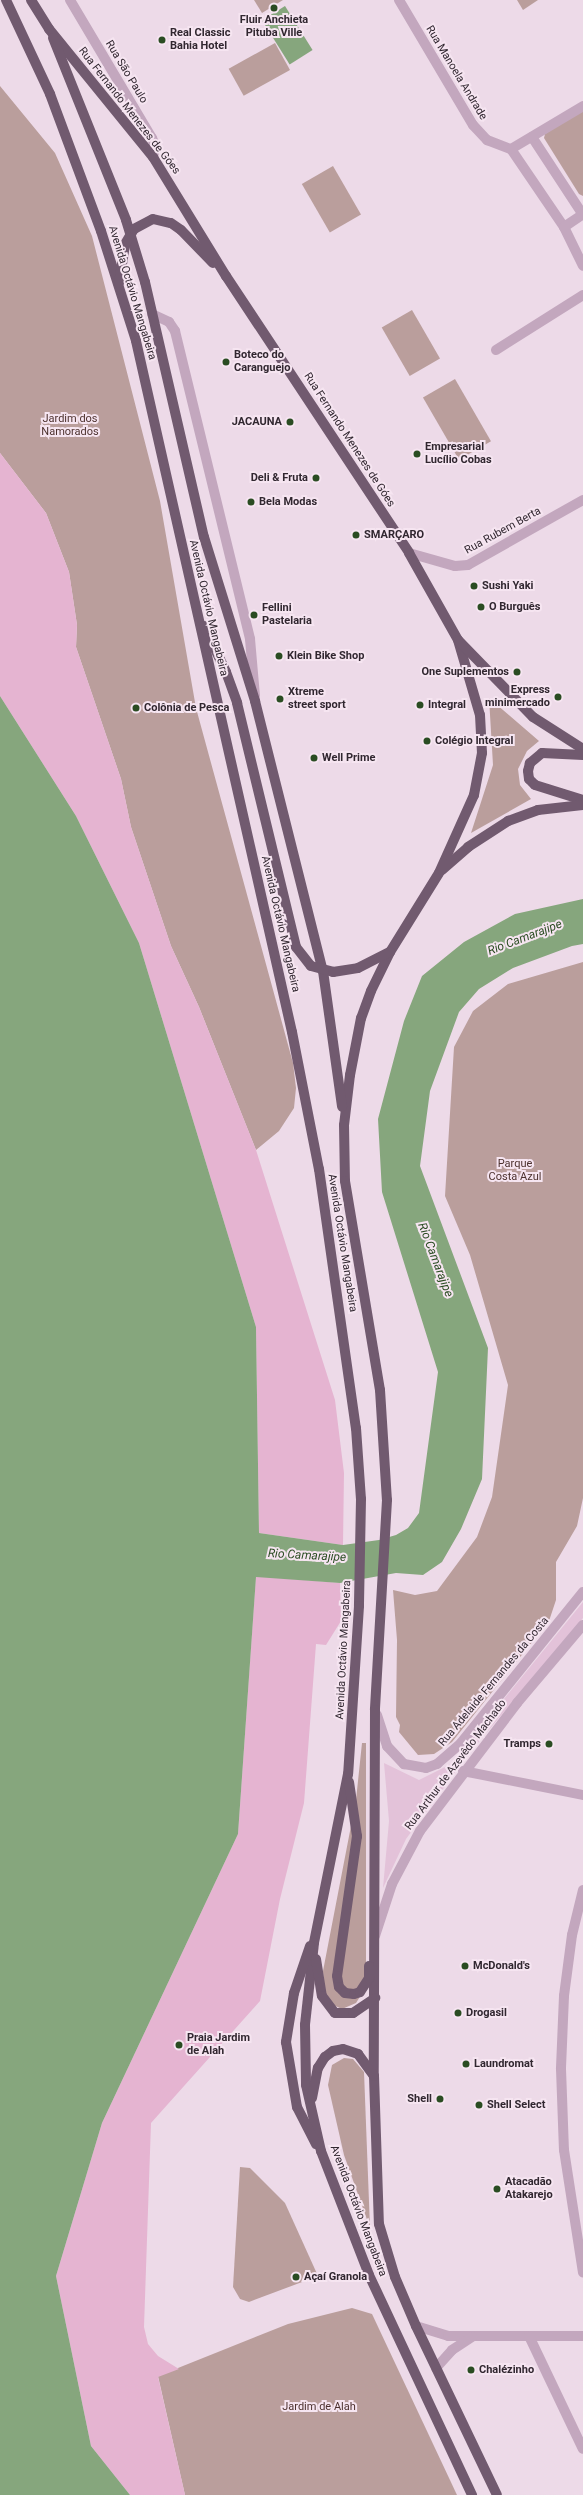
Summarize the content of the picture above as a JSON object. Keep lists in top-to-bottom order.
{
  "streets": {
    "main road": ["Rua Fernando Menezes de Góes", "Avenida Octávio Mangabeira"],
    "street": [
      "Rua São Paulo",
      "Rua Manoela Andrade",
      "Rua Rubem Berta",
      "Rua Adelaide Fernandes da Costa",
      "Rua Arthur de Azevêdo Machado"
    ]
  },
  "crossings": [
    ["Rua São Paulo", "Rua Fernando Menezes de Góes"],
    ["Rua Fernando Menezes de Góes", "Avenida Octávio Mangabeira"],
    ["Rua Fernando Menezes de Góes", "Rua Rubem Berta"],
    ["Avenida Octávio Mangabeira", "Rua Adelaide Fernandes da Costa"],
    ["Avenida Octávio Mangabeira", "Rua Arthur de Azevêdo Machado"]
  ],
  "water": ["Rio Camarajipe"],
  "parks": ["Jardim dos Namorados", "Parque Costa Azul", "Jardim de Alah"],
  "places": [
    "Fluir Anchieta Pituba Ville",
    "Real Classic Bahia Hotel",
    "Boteco do Caranguejo",
    "JACAUNA",
    "Empresarial Lucílio Cobas",
    "Deli & Fruta",
    "Bela Modas",
    "SMARÇARO",
    "Sushi Yaki",
    "O Burguês",
    "Fellini Pastelaria",
    "Klein Bike Shop",
    "One Suplementos",
    "Express minimercado",
    "Xtreme street sport",
    "Integral",
    "Colônia de Pesca",
    "Colégio Integral",
    "Well Prime",
    "Tramps",
    "McDonald's",
    "Drogasil",
    "Praia Jardim de Alah",
    "Laundromat",
    "Shell",
    "Shell Select",
    "Atacadão Atakarejo",
    "Açaí Granola",
    "Chalézinho"
  ]
}
